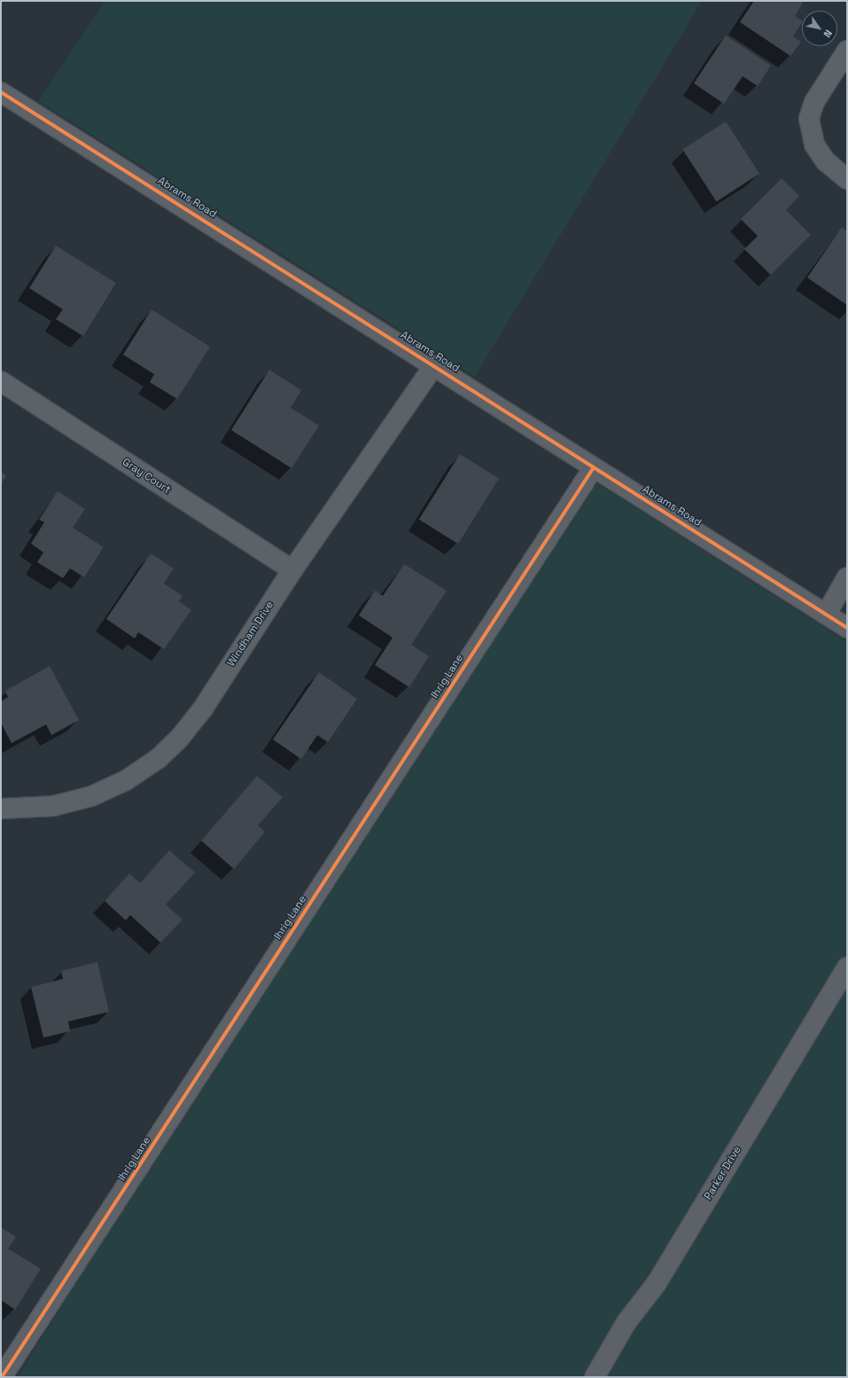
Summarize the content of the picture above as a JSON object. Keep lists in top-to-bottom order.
{
  "streets": {
    "street": [
      "Abrams Road",
      "Gray Court",
      "Windham Drive",
      "Ihrig Lane",
      "Parker Drive"
    ]
  },
  "crossings": [
    ["Abrams Road", "Windham Drive"],
    ["Abrams Road", "Ihrig Lane"],
    ["Gray Court", "Windham Drive"]
  ],
  "north": "bottom right"
}
